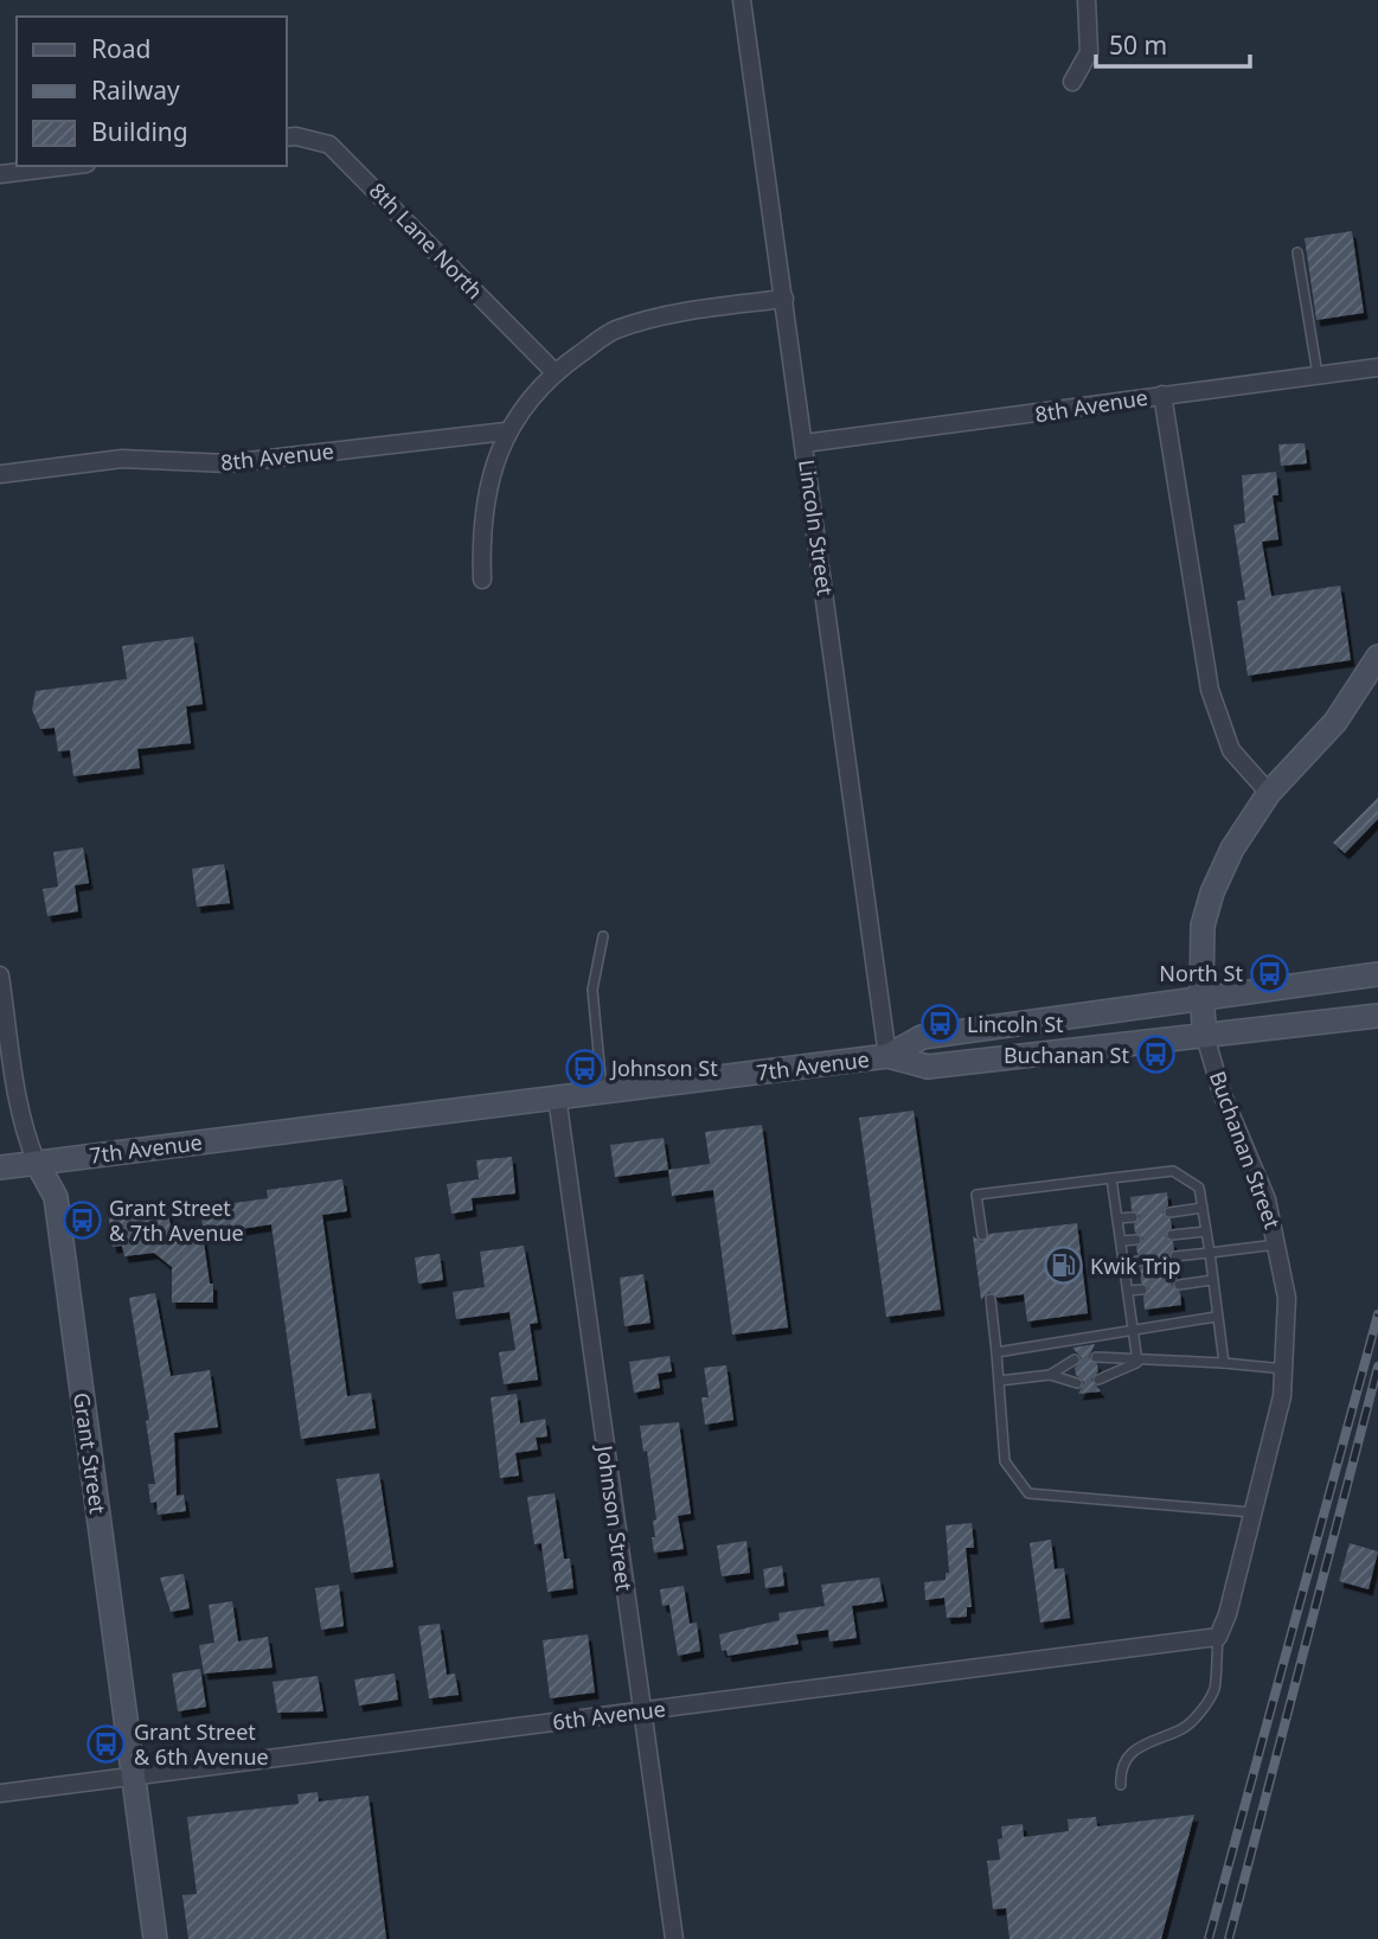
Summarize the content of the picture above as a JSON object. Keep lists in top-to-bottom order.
{
  "streets": {
    "street": [
      "8th Lane North",
      "8th Avenue",
      "Lincoln Street",
      "7th Avenue",
      "Buchanan Street",
      "Grant Street",
      "Johnson Street",
      "6th Avenue"
    ]
  },
  "crossings": [
    ["8th Avenue", "Lincoln Street"],
    ["Lincoln Street", "7th Avenue"],
    ["7th Avenue", "Buchanan Street"],
    ["7th Avenue", "Grant Street"],
    ["7th Avenue", "Johnson Street"],
    ["Buchanan Street", "6th Avenue"],
    ["Grant Street", "6th Avenue"],
    ["Johnson Street", "6th Avenue"]
  ],
  "places": {
    "bus stop": [
      "North St",
      "Lincoln St",
      "Buchanan St",
      "Johnson St",
      "Grant Street & 7th Avenue",
      "Grant Street & 6th Avenue"
    ],
    "fuel station": ["Kwik Trip"]
  },
  "legend": ["Road", "Railway", "Building"],
  "scale_bar": "50 m"
}
